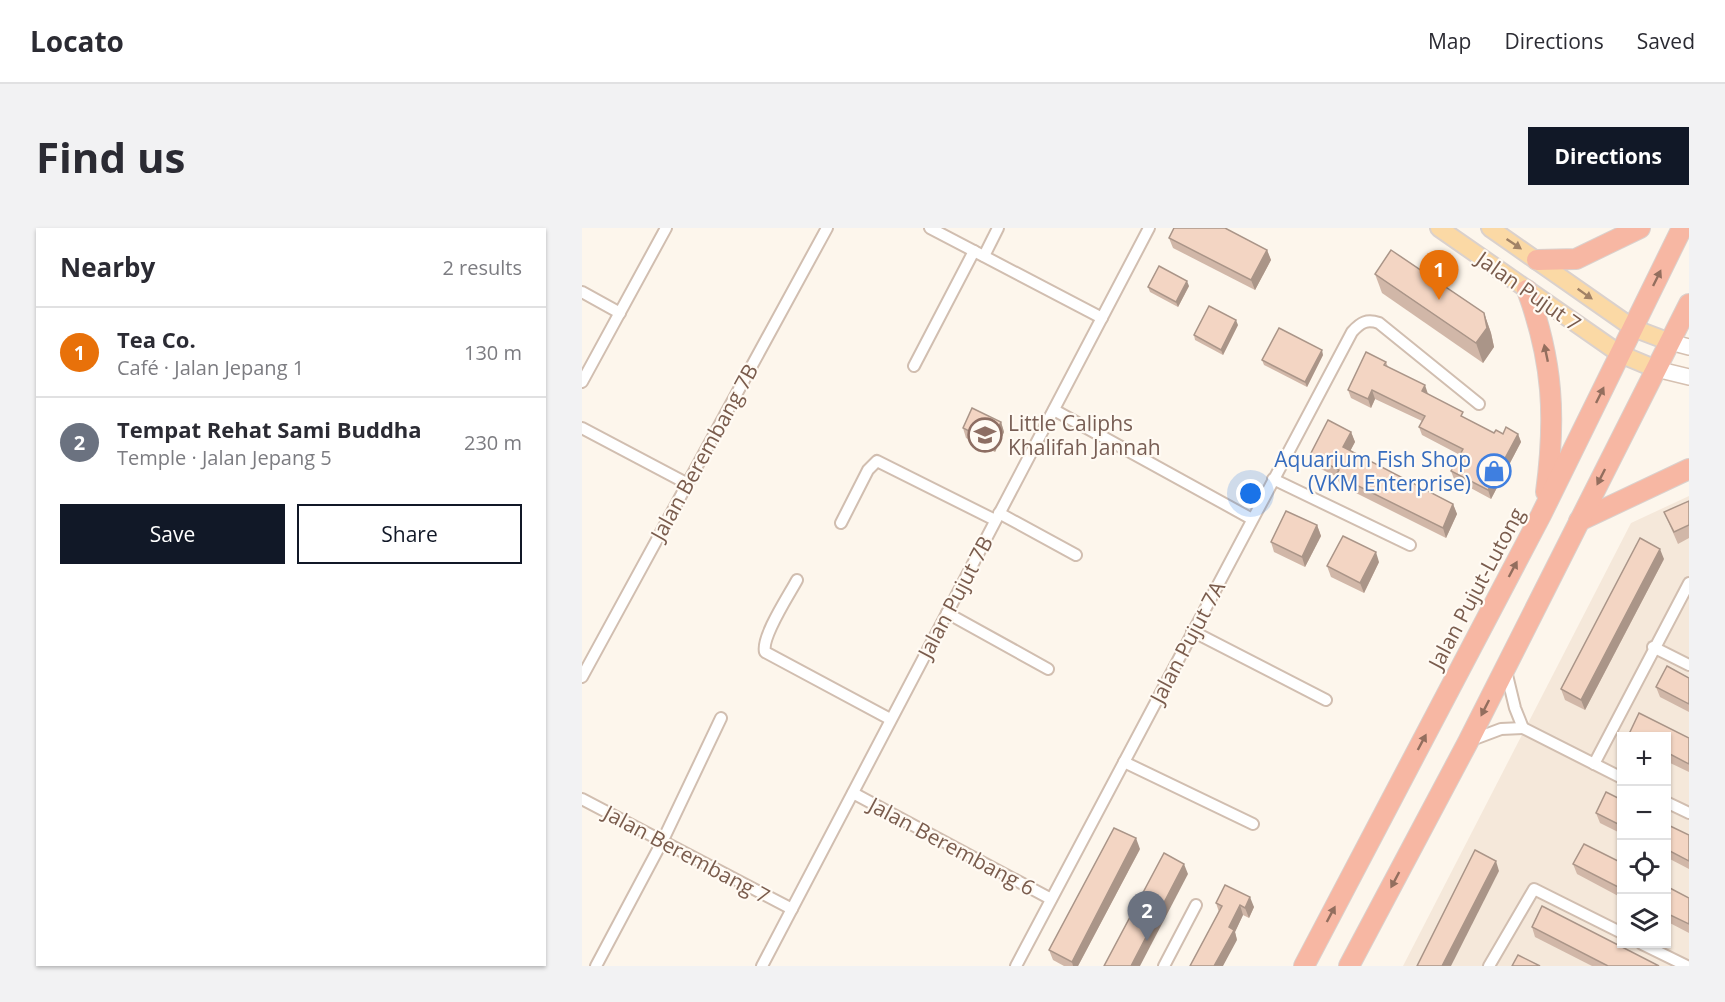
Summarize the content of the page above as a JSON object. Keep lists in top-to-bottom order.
{
  "streets": {
    "highway": ["Jalan Pujut-Lutong"],
    "main road": ["Jalan Pujut 7"],
    "street": [
      "Jalan Berembang 7B",
      "Jalan Pujut 7B",
      "Jalan Pujut 7A",
      "Jalan Berembang 6",
      "Jalan Berembang 7"
    ]
  },
  "crossings": [
    ["Jalan Pujut 7", "Jalan Pujut-Lutong"],
    ["Jalan Pujut 7B", "Jalan Berembang 6"],
    ["Jalan Pujut 7B", "Jalan Berembang 7"],
    ["Jalan Pujut 7A", "Jalan Berembang 6"]
  ],
  "places": {
    "school or university": ["Little Caliphs Khalifah Jannah"],
    "shop": ["Aquarium Fish Shop (VKM Enterprise)"]
  },
  "page": {
    "header": "Locato",
    "nav": ["Map", "Directions", "Saved"],
    "buttons": [
      "Directions",
      ["Save", "Share"]
    ],
    "title": "Find us",
    "heading": ["Nearby", "2 results"],
    "pins": ["1", "2"],
    "list": [
      {
        "mark": "1",
        "name": "Tea Co.",
        "note": "Café · Jalan Jepang 1",
        "value": "130 m"
      },
      {
        "mark": "2",
        "name": "Tempat Rehat Sami Buddha",
        "note": "Temple · Jalan Jepang 5",
        "value": "230 m"
      }
    ],
    "map_buttons": ["+", "−"]
  }
}
